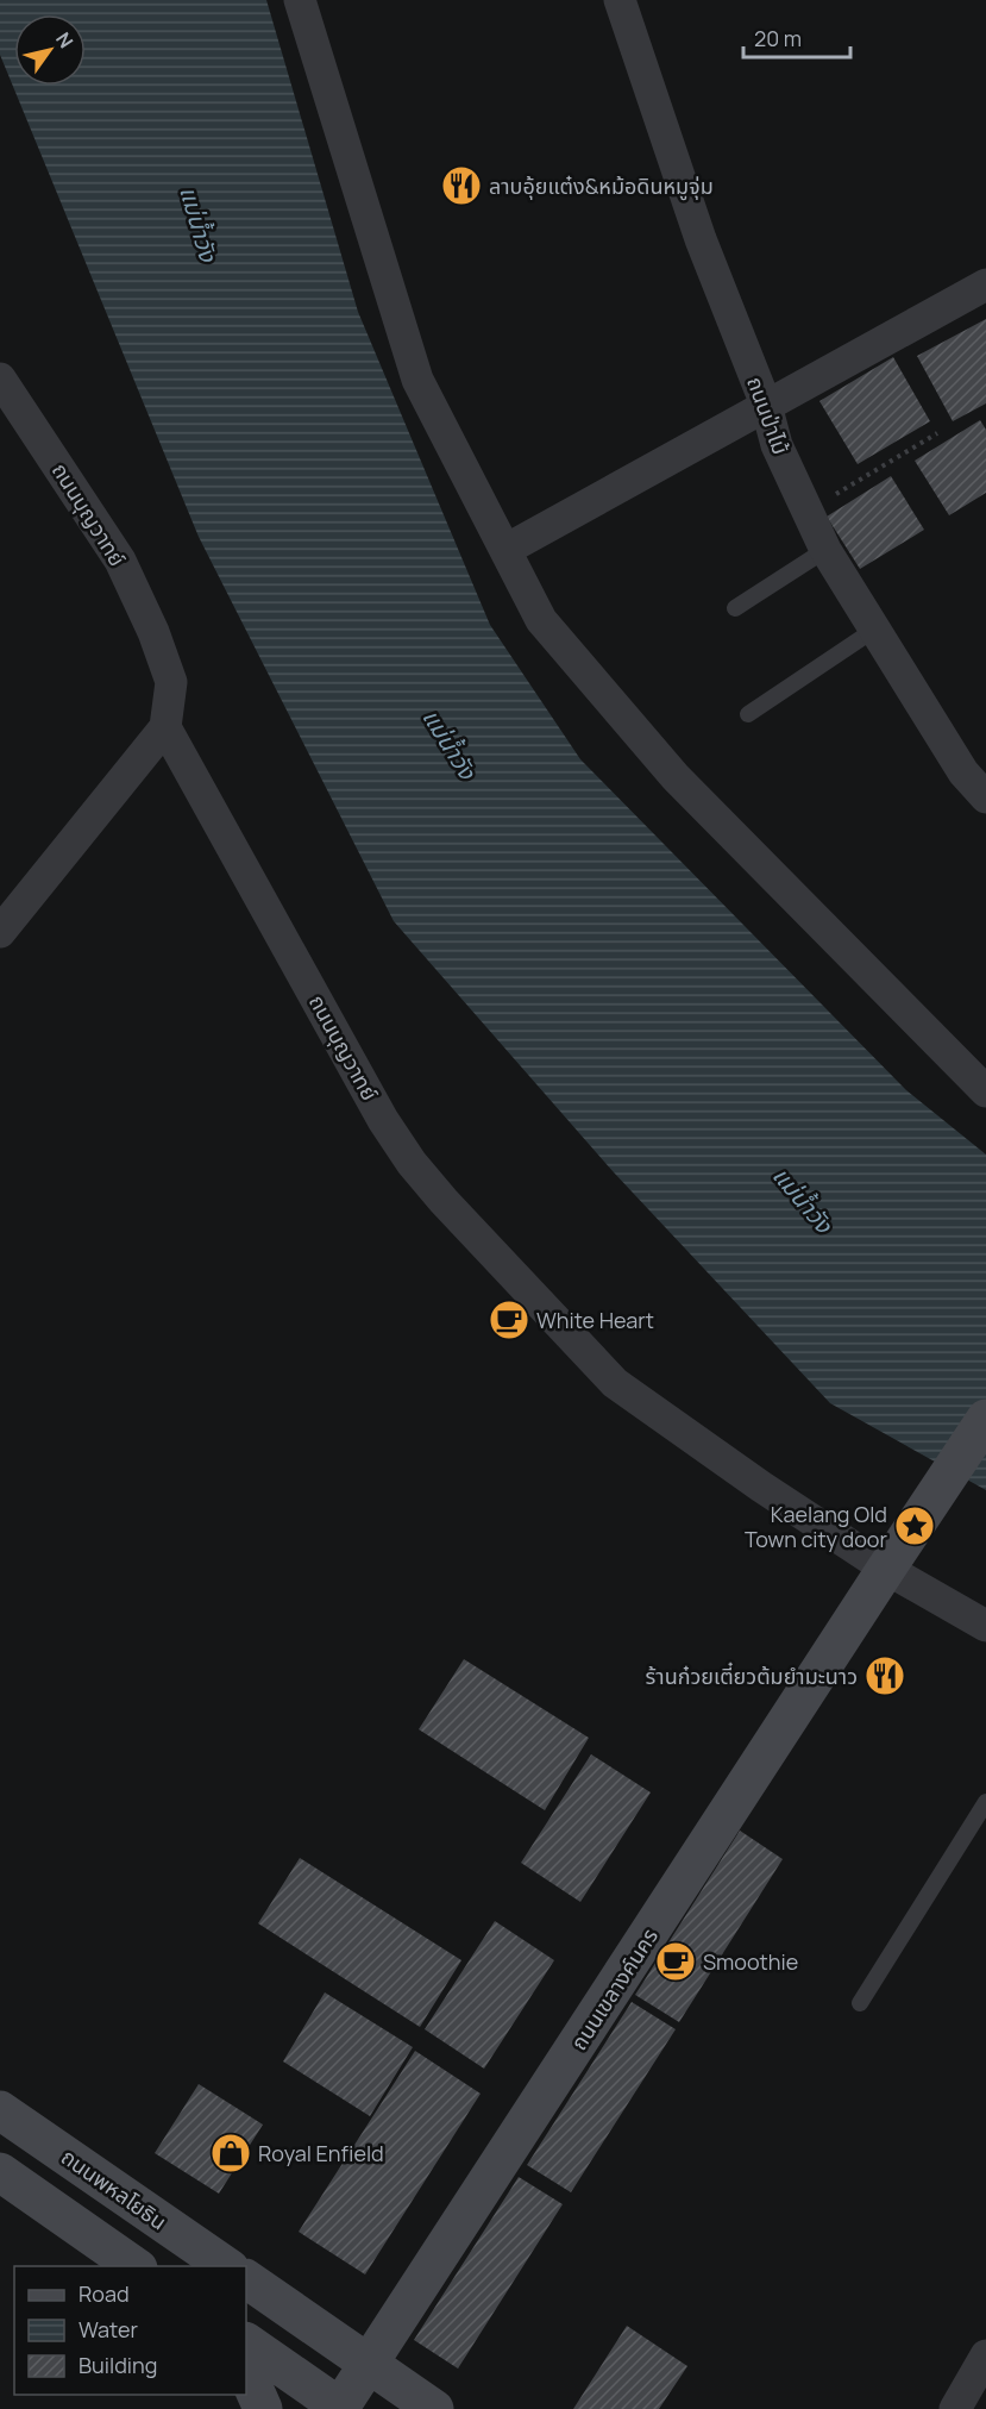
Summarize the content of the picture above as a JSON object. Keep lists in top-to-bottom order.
{
  "streets": {
    "street": [
      "ถนนป่าไม้",
      "ถนนบุญวาทย์",
      "ถนนเขลางค์นคร",
      "ถนนพหลโยธิน"
    ]
  },
  "crossings": [
    ["ถนนบุญวาทย์", "ถนนเขลางค์นคร"]
  ],
  "water": ["แม่น้ำวัง"],
  "places": {
    "restaurant": ["ลาบอุ้ยแต๋ง&หม้อดินหมูจุ่ม", "ร้านก๋วยเตี๋ยวต้มยำมะนาว"],
    "cafe": ["White Heart", "Smoothie"],
    "place": ["Kaelang Old Town city door"],
    "shop": ["Royal Enfield"]
  },
  "legend": ["Road", "Water", "Building"],
  "scale_bar": "20 m",
  "north": "top right"
}
